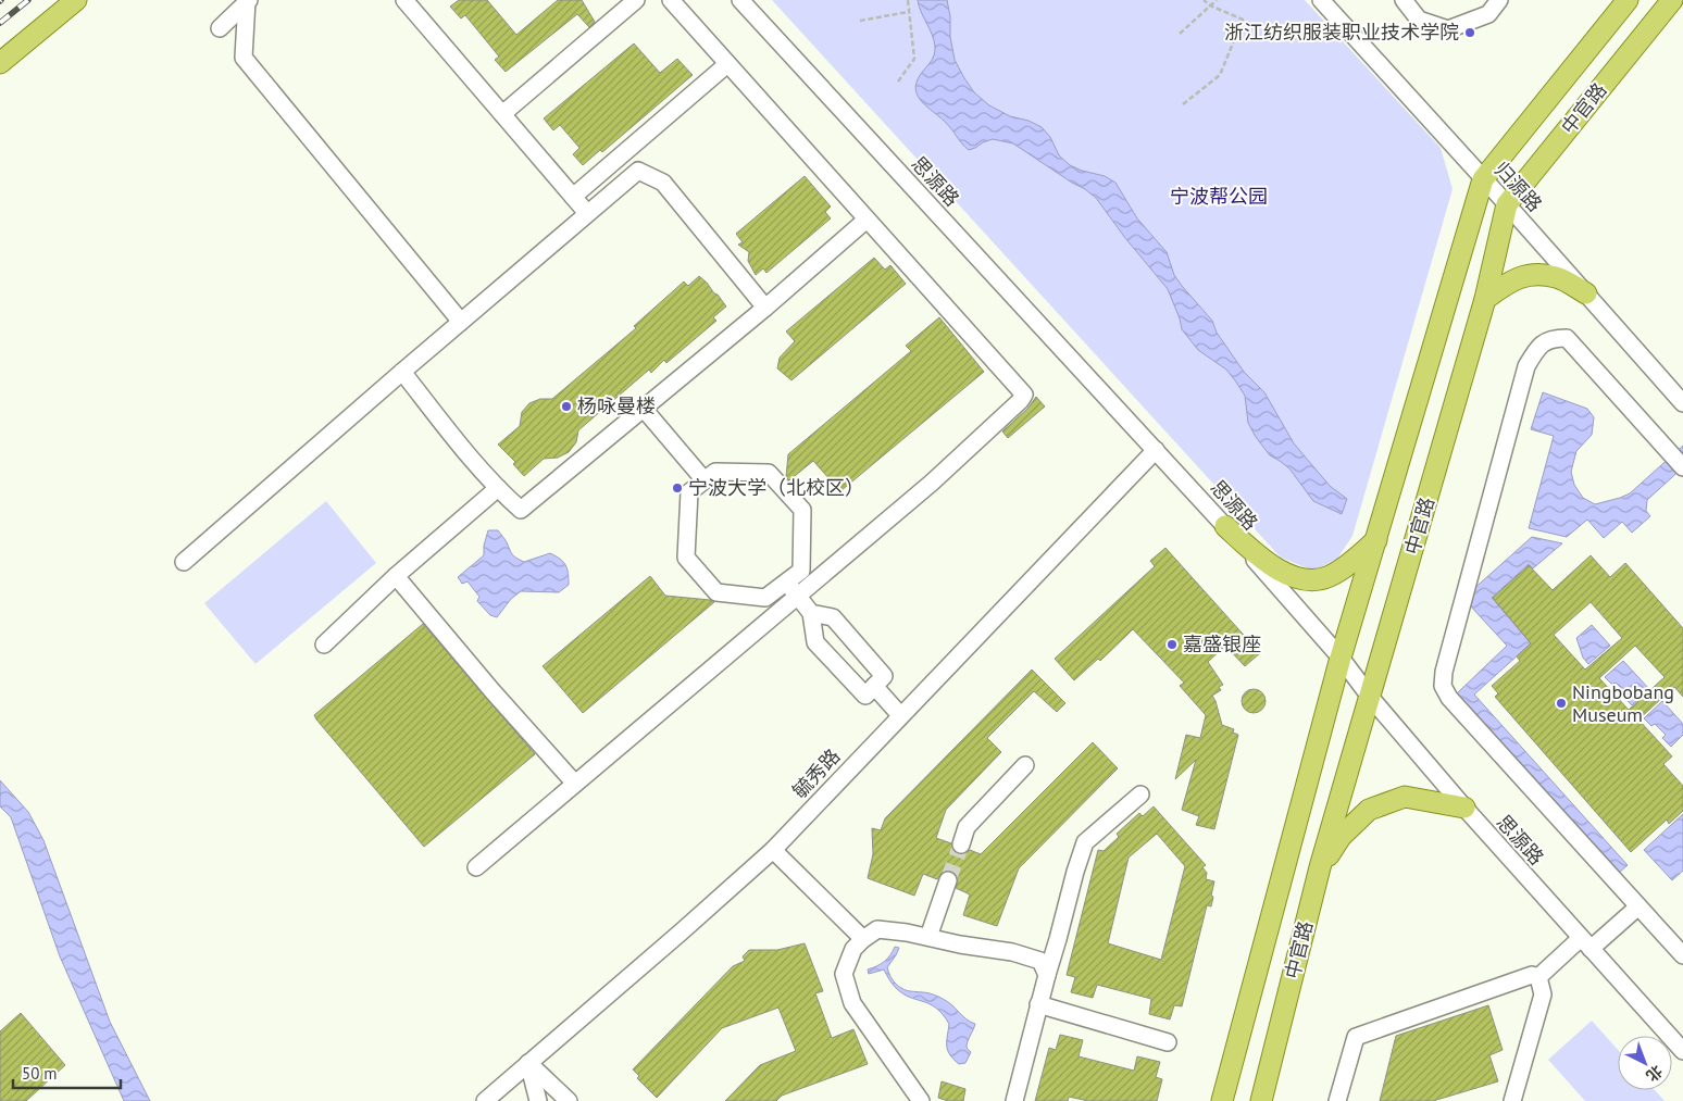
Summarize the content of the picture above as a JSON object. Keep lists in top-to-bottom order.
{
  "streets": {
    "main road": ["中官路"],
    "street": ["思源路", "归源路", "毓秀路"]
  },
  "crossings": [
    ["中官路", "思源路"],
    ["中官路", "归源路"],
    ["思源路", "毓秀路"]
  ],
  "parks": ["宁波帮公园"],
  "places": [
    "浙江纺织服装职业技术学院",
    "杨咏曼楼",
    "宁波大学（北校区）",
    "嘉盛银座",
    "Ningbobang Museum"
  ],
  "scale_bar": "50 m",
  "north": "bottom right"
}
